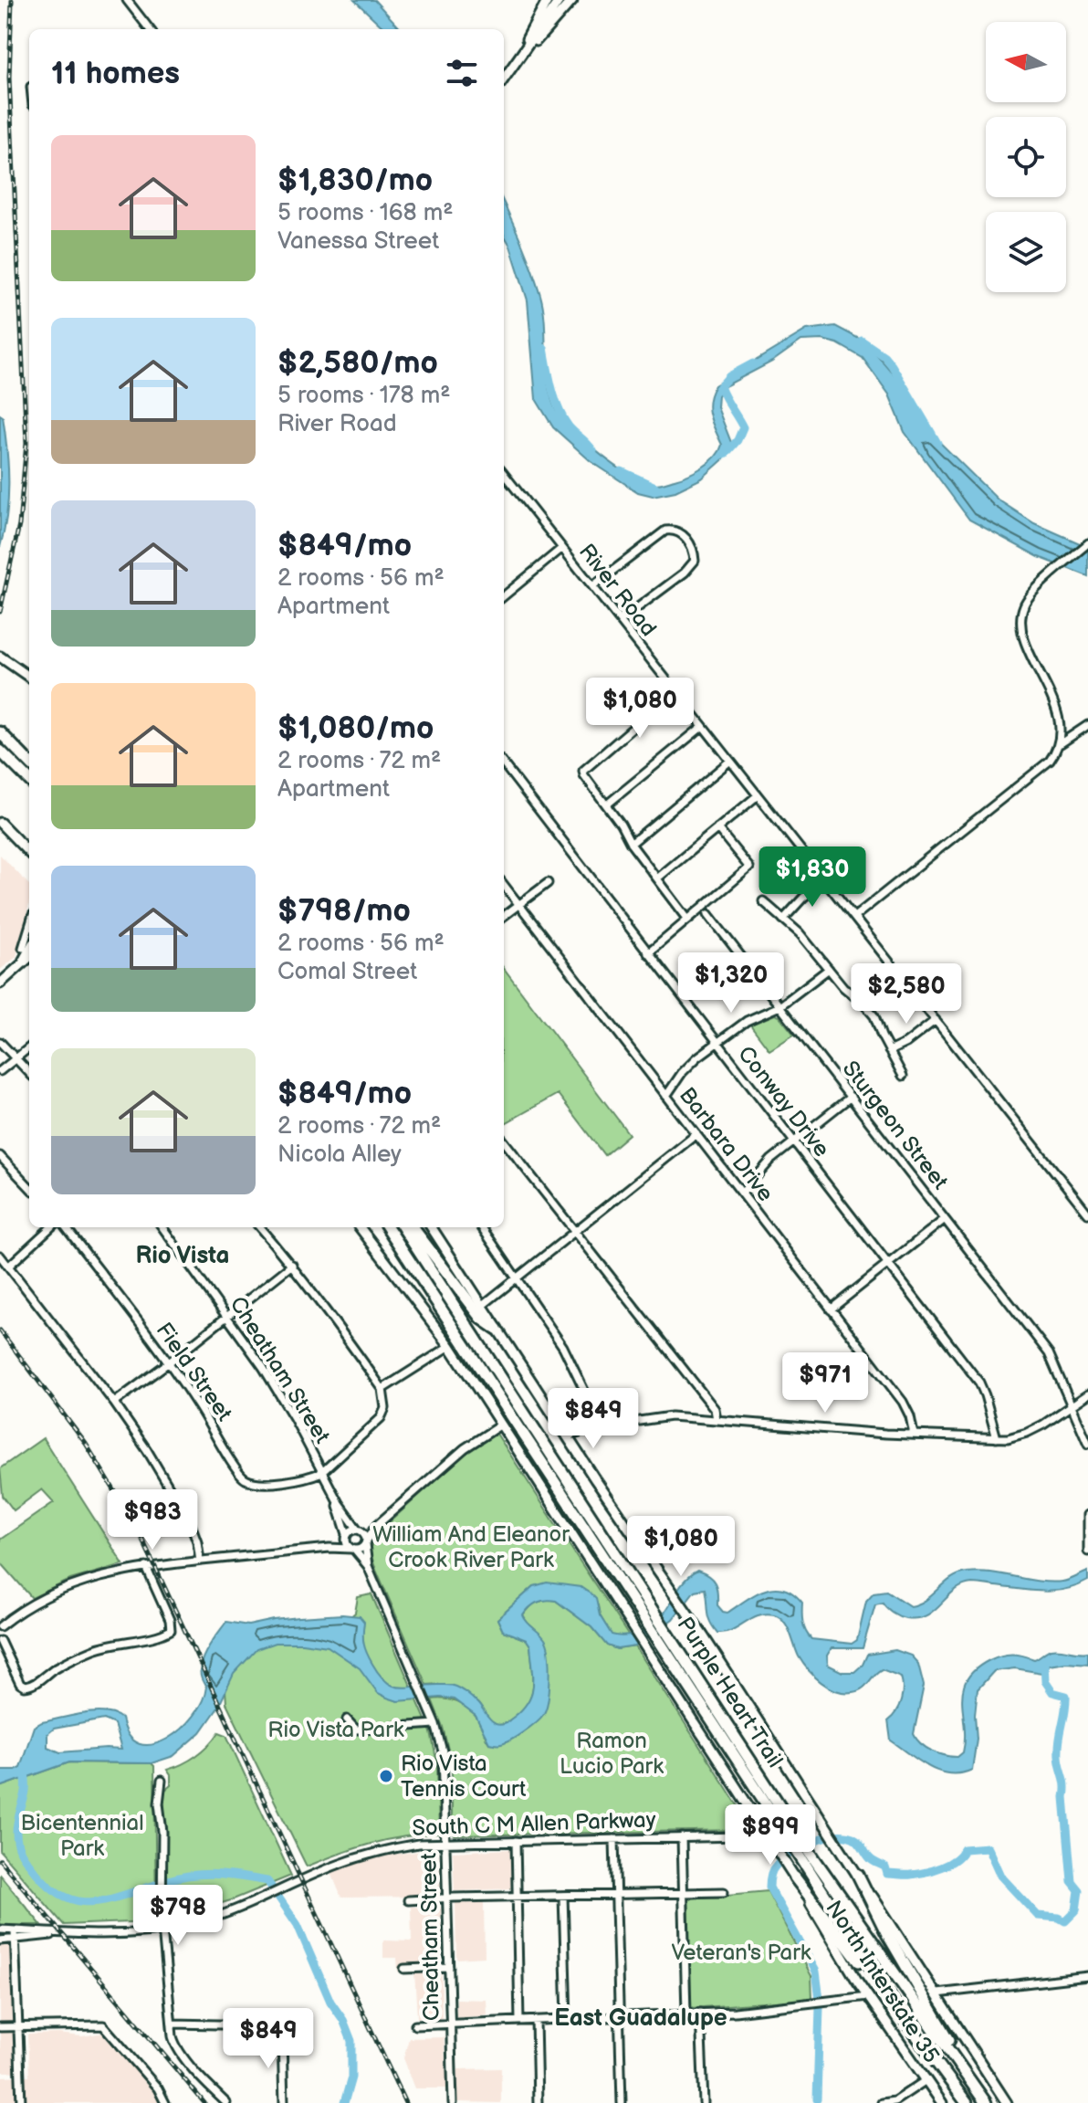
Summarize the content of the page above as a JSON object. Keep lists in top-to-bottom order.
{
  "streets": {
    "highway": ["Purple Heart Trail"],
    "main road": ["North Interstate 35"],
    "street": [
      "River Road",
      "Conway Drive",
      "Sturgeon Street",
      "Barbara Drive",
      "Cheatham Street",
      "Field Street",
      "South C M Allen Parkway"
    ]
  },
  "crossings": [
    ["Cheatham Street", "Field Street"],
    ["Cheatham Street", "South C M Allen Parkway"],
    ["South C M Allen Parkway", "North Interstate 35"]
  ],
  "districts": ["Rio Vista", "East Guadalupe"],
  "parks": [
    "William And Eleanor Crook River Park",
    "Rio Vista Park",
    "Ramon Lucio Park",
    "Bicentennial Park",
    "Veteran's Park"
  ],
  "places": ["Rio Vista Tennis Court"],
  "north": "left",
  "page": {
    "heading": "11 homes",
    "list": [
      {
        "name": "$1,830/mo",
        "note": "5 rooms · 168 m² · Vanessa Street"
      },
      {
        "name": "$2,580/mo",
        "note": "5 rooms · 178 m² · River Road"
      },
      {
        "name": "$849/mo",
        "note": "2 rooms · 56 m² · Apartment"
      },
      {
        "name": "$1,080/mo",
        "note": "2 rooms · 72 m² · Apartment"
      },
      {
        "name": "$798/mo",
        "note": "2 rooms · 56 m² · Comal Street"
      },
      {
        "name": "$849/mo",
        "note": "2 rooms · 72 m² · Nicola Alley"
      }
    ],
    "price": [
      "$1,080",
      "$1,830",
      "$1,320",
      "$2,580",
      "$971",
      "$849",
      "$983",
      "$1,080",
      "$899",
      "$798",
      "$849"
    ]
  }
}
